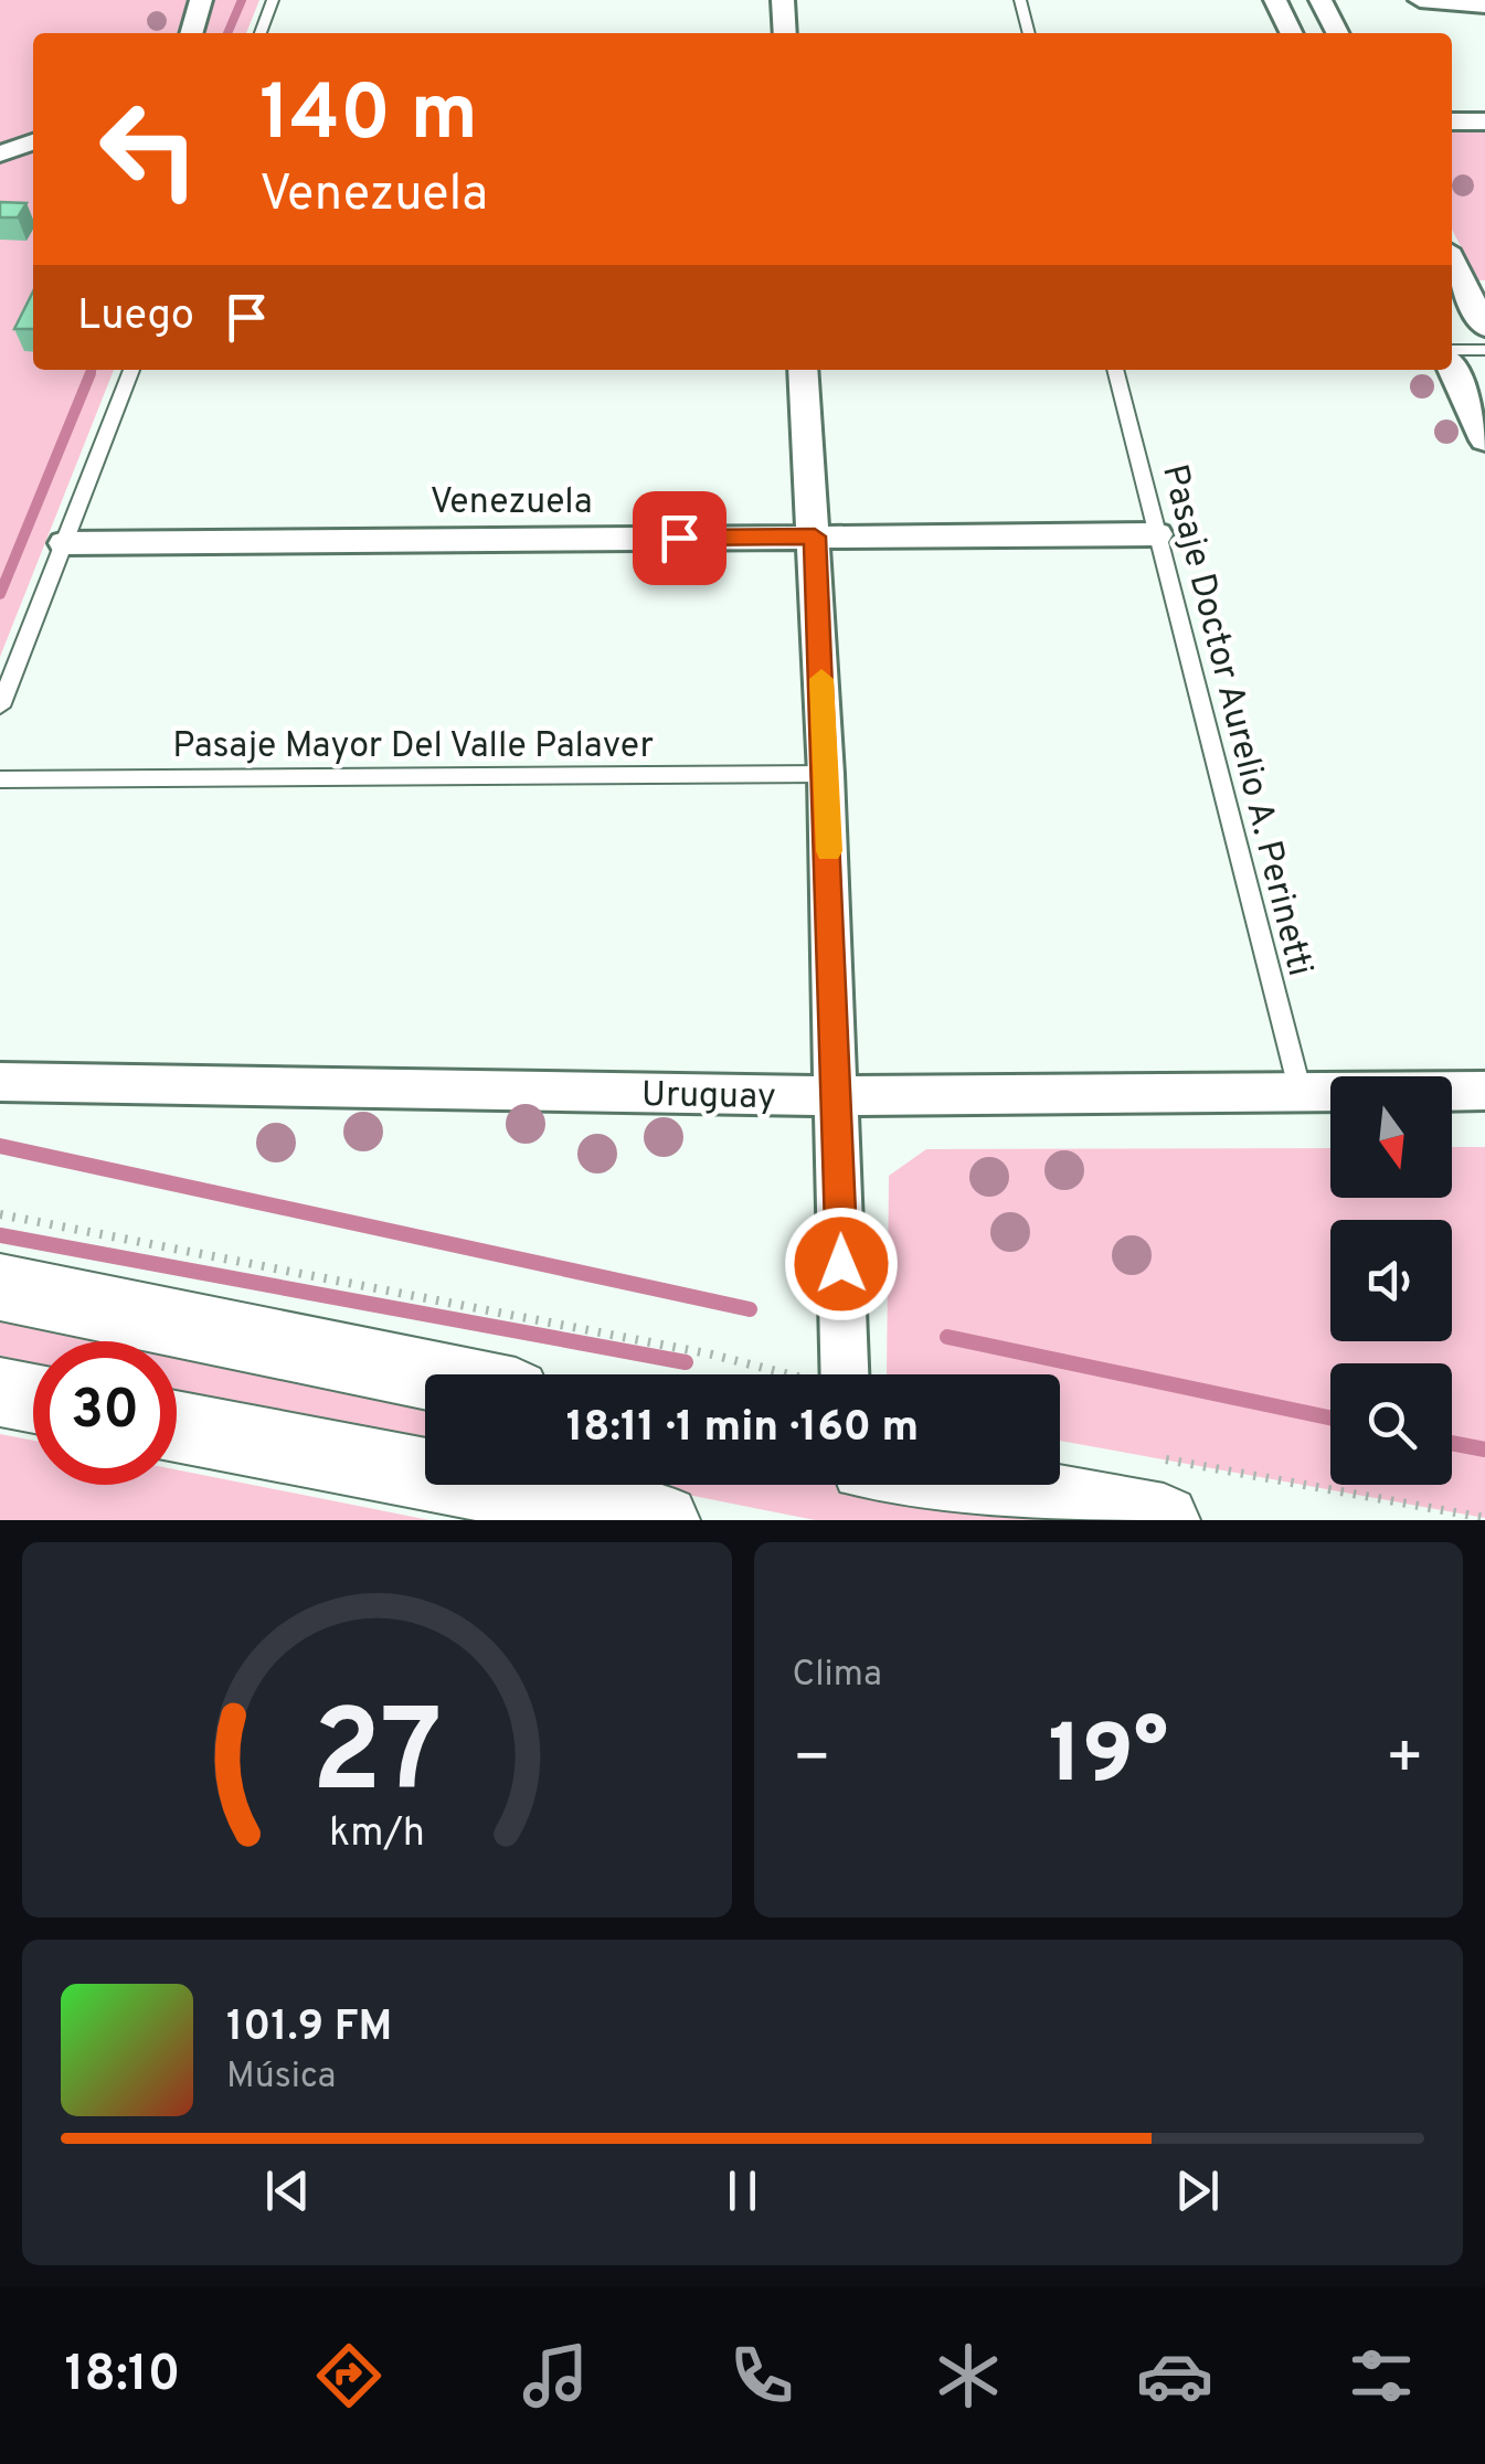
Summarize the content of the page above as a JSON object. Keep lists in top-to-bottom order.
{
  "streets": {
    "street": ["Venezuela", "Uruguay"],
    "lane": ["Pasaje Doctor Aurelio A. Perinetti", "Pasaje Mayor Del Valle Palaver"]
  },
  "crossings": [
    ["Venezuela", "Pasaje Doctor Aurelio A. Perinetti"],
    ["Pasaje Doctor Aurelio A. Perinetti", "Uruguay"]
  ],
  "north": "bottom",
  "page": {
    "turn": ["140 m", "Venezuela"],
    "then": "Luego",
    "limit": "30",
    "trip": "18:11 · 1 min · 160 m",
    "tile": "Clima",
    "heat": ["−", "19°", "+"],
    "song": ["101.9 FM", "Música"],
    "tabs": "18:10",
    "gauge": ["27", "km/h"]
  }
}
